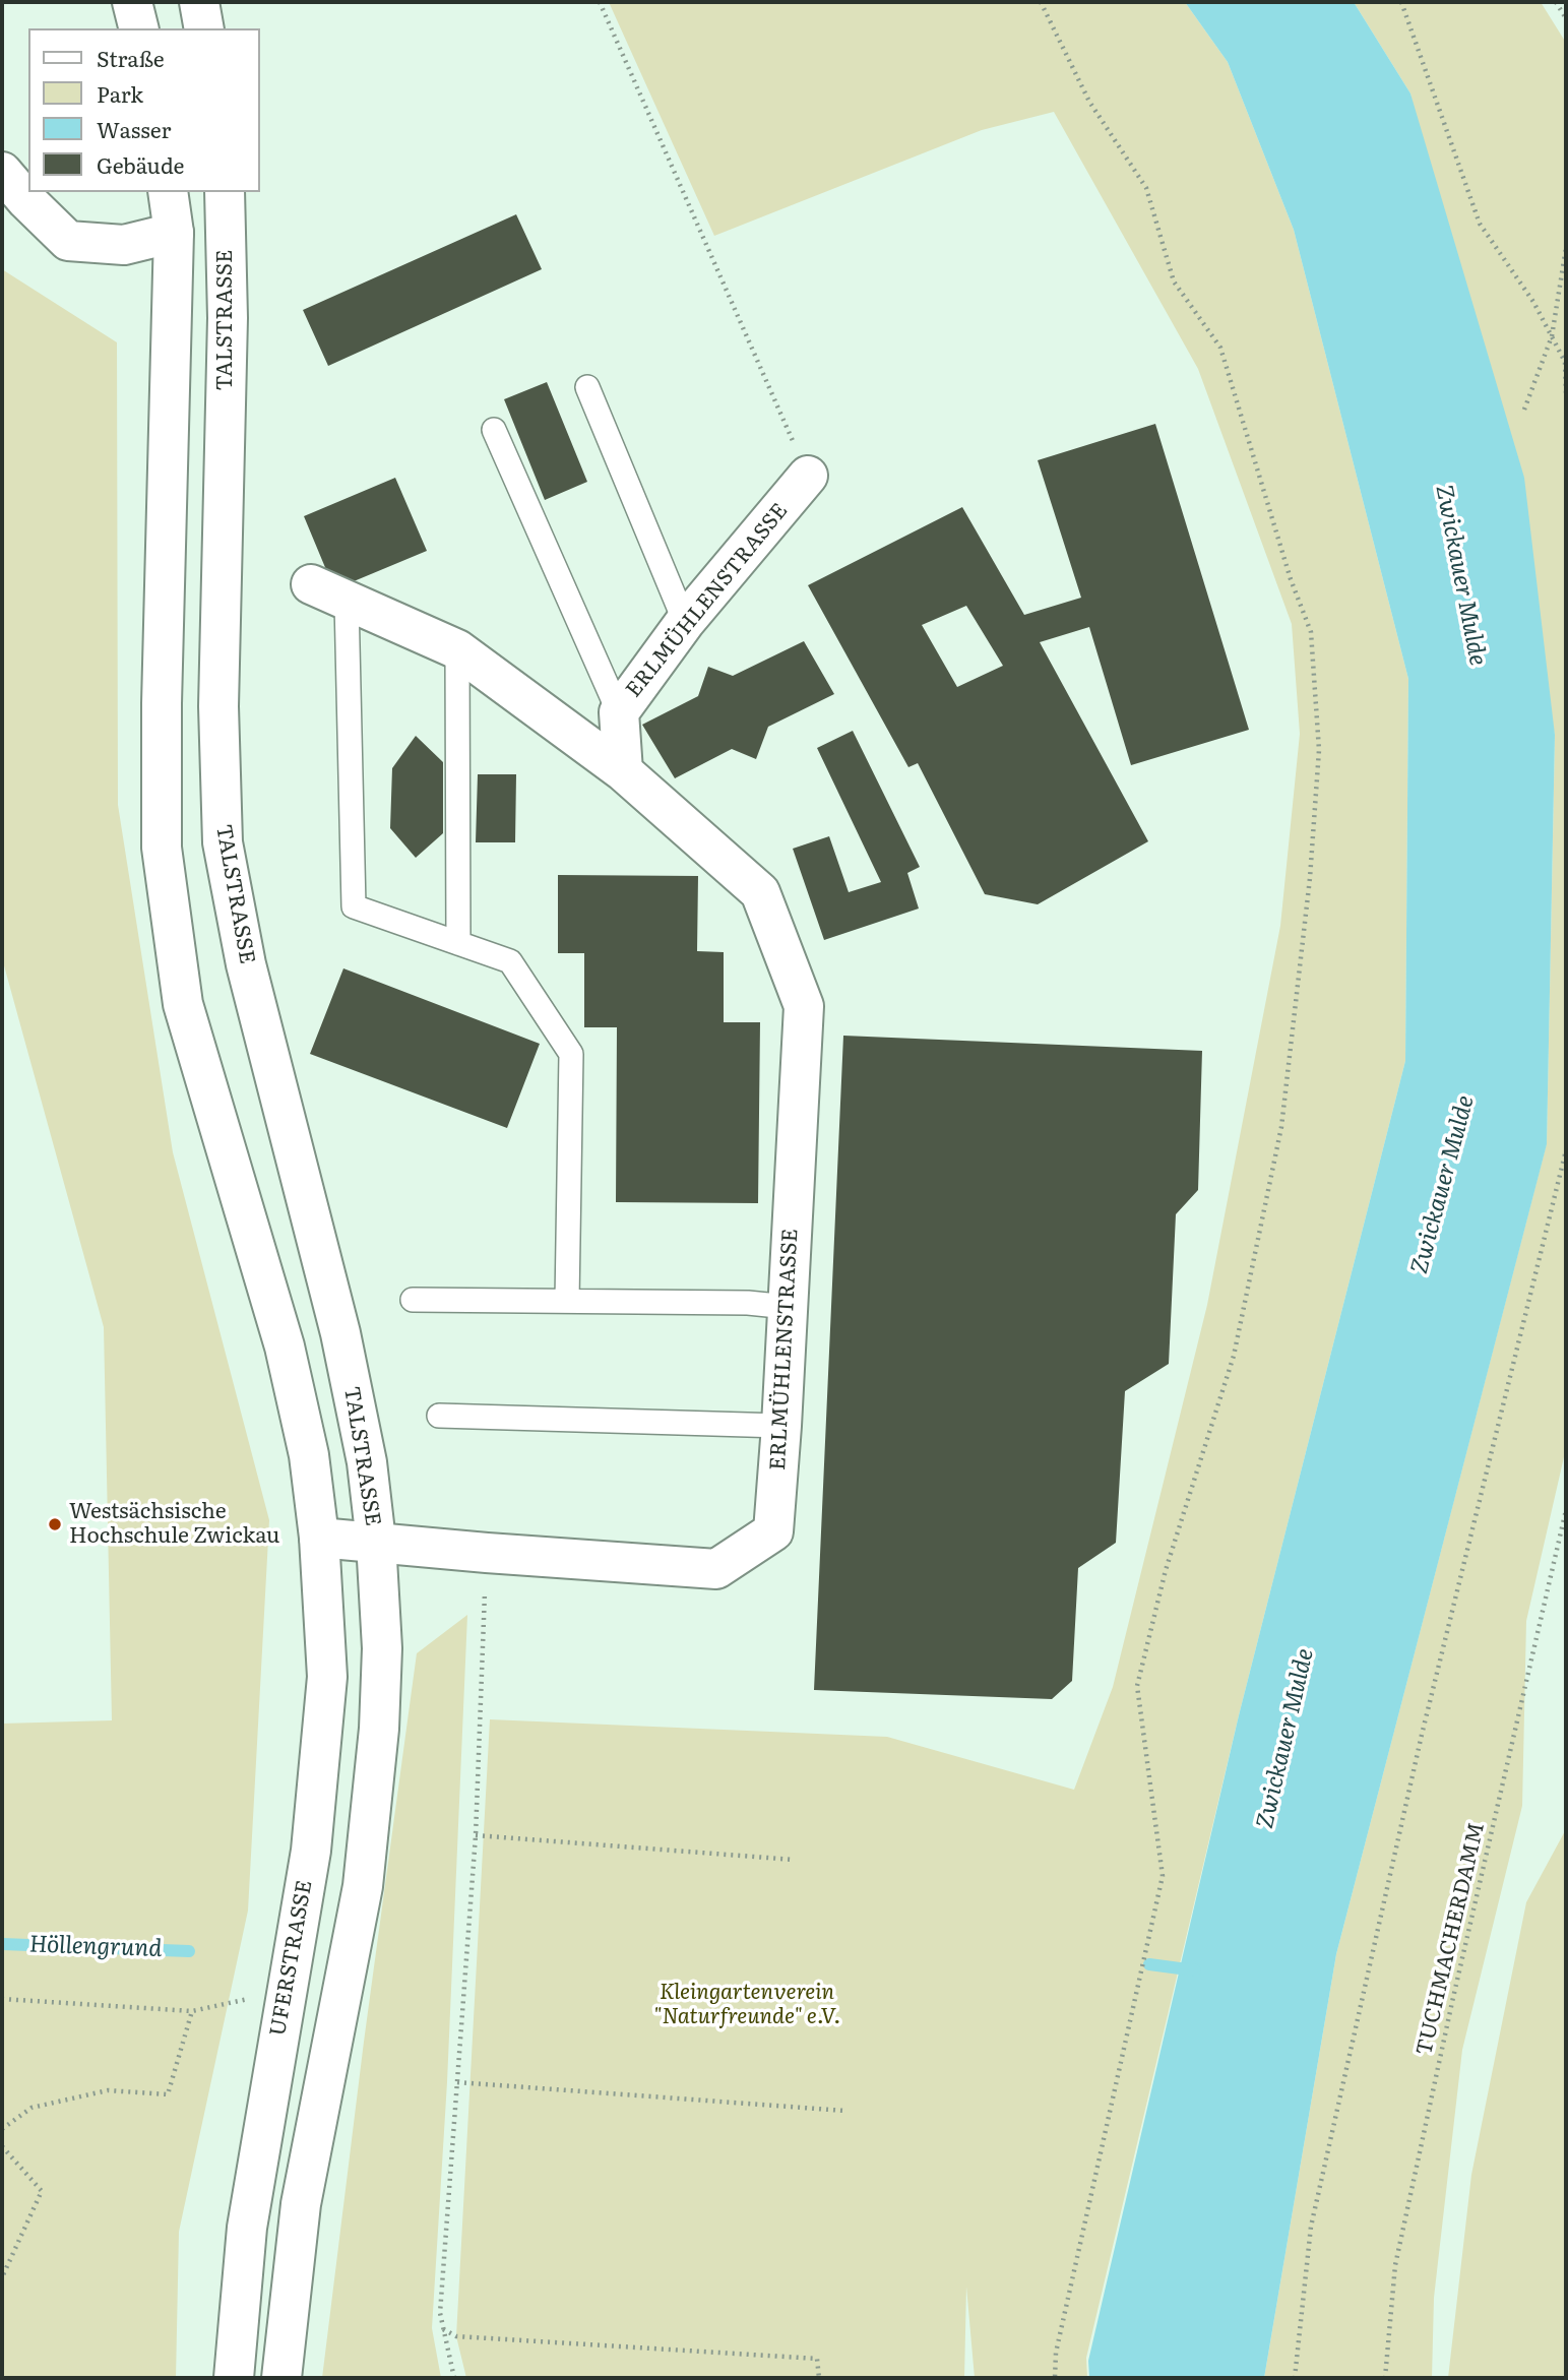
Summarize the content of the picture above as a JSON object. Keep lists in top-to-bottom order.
{
  "streets": {
    "main road": ["TALSTRASSE", "ERLMÜHLENSTRASSE", "UFERSTRASSE"],
    "path": ["TUCHMACHERDAMM"]
  },
  "crossings": [
    ["TALSTRASSE", "ERLMÜHLENSTRASSE"],
    ["ERLMÜHLENSTRASSE", "UFERSTRASSE"]
  ],
  "water": ["Zwickauer Mulde", "Höllengrund"],
  "parks": ["Kleingartenverein \"Naturfreunde\" e.V."],
  "places": ["Westsächsische Hochschule Zwickau"],
  "legend": [
    "Straße",
    "Park",
    "Wasser",
    "Gebäude"
  ]
}
